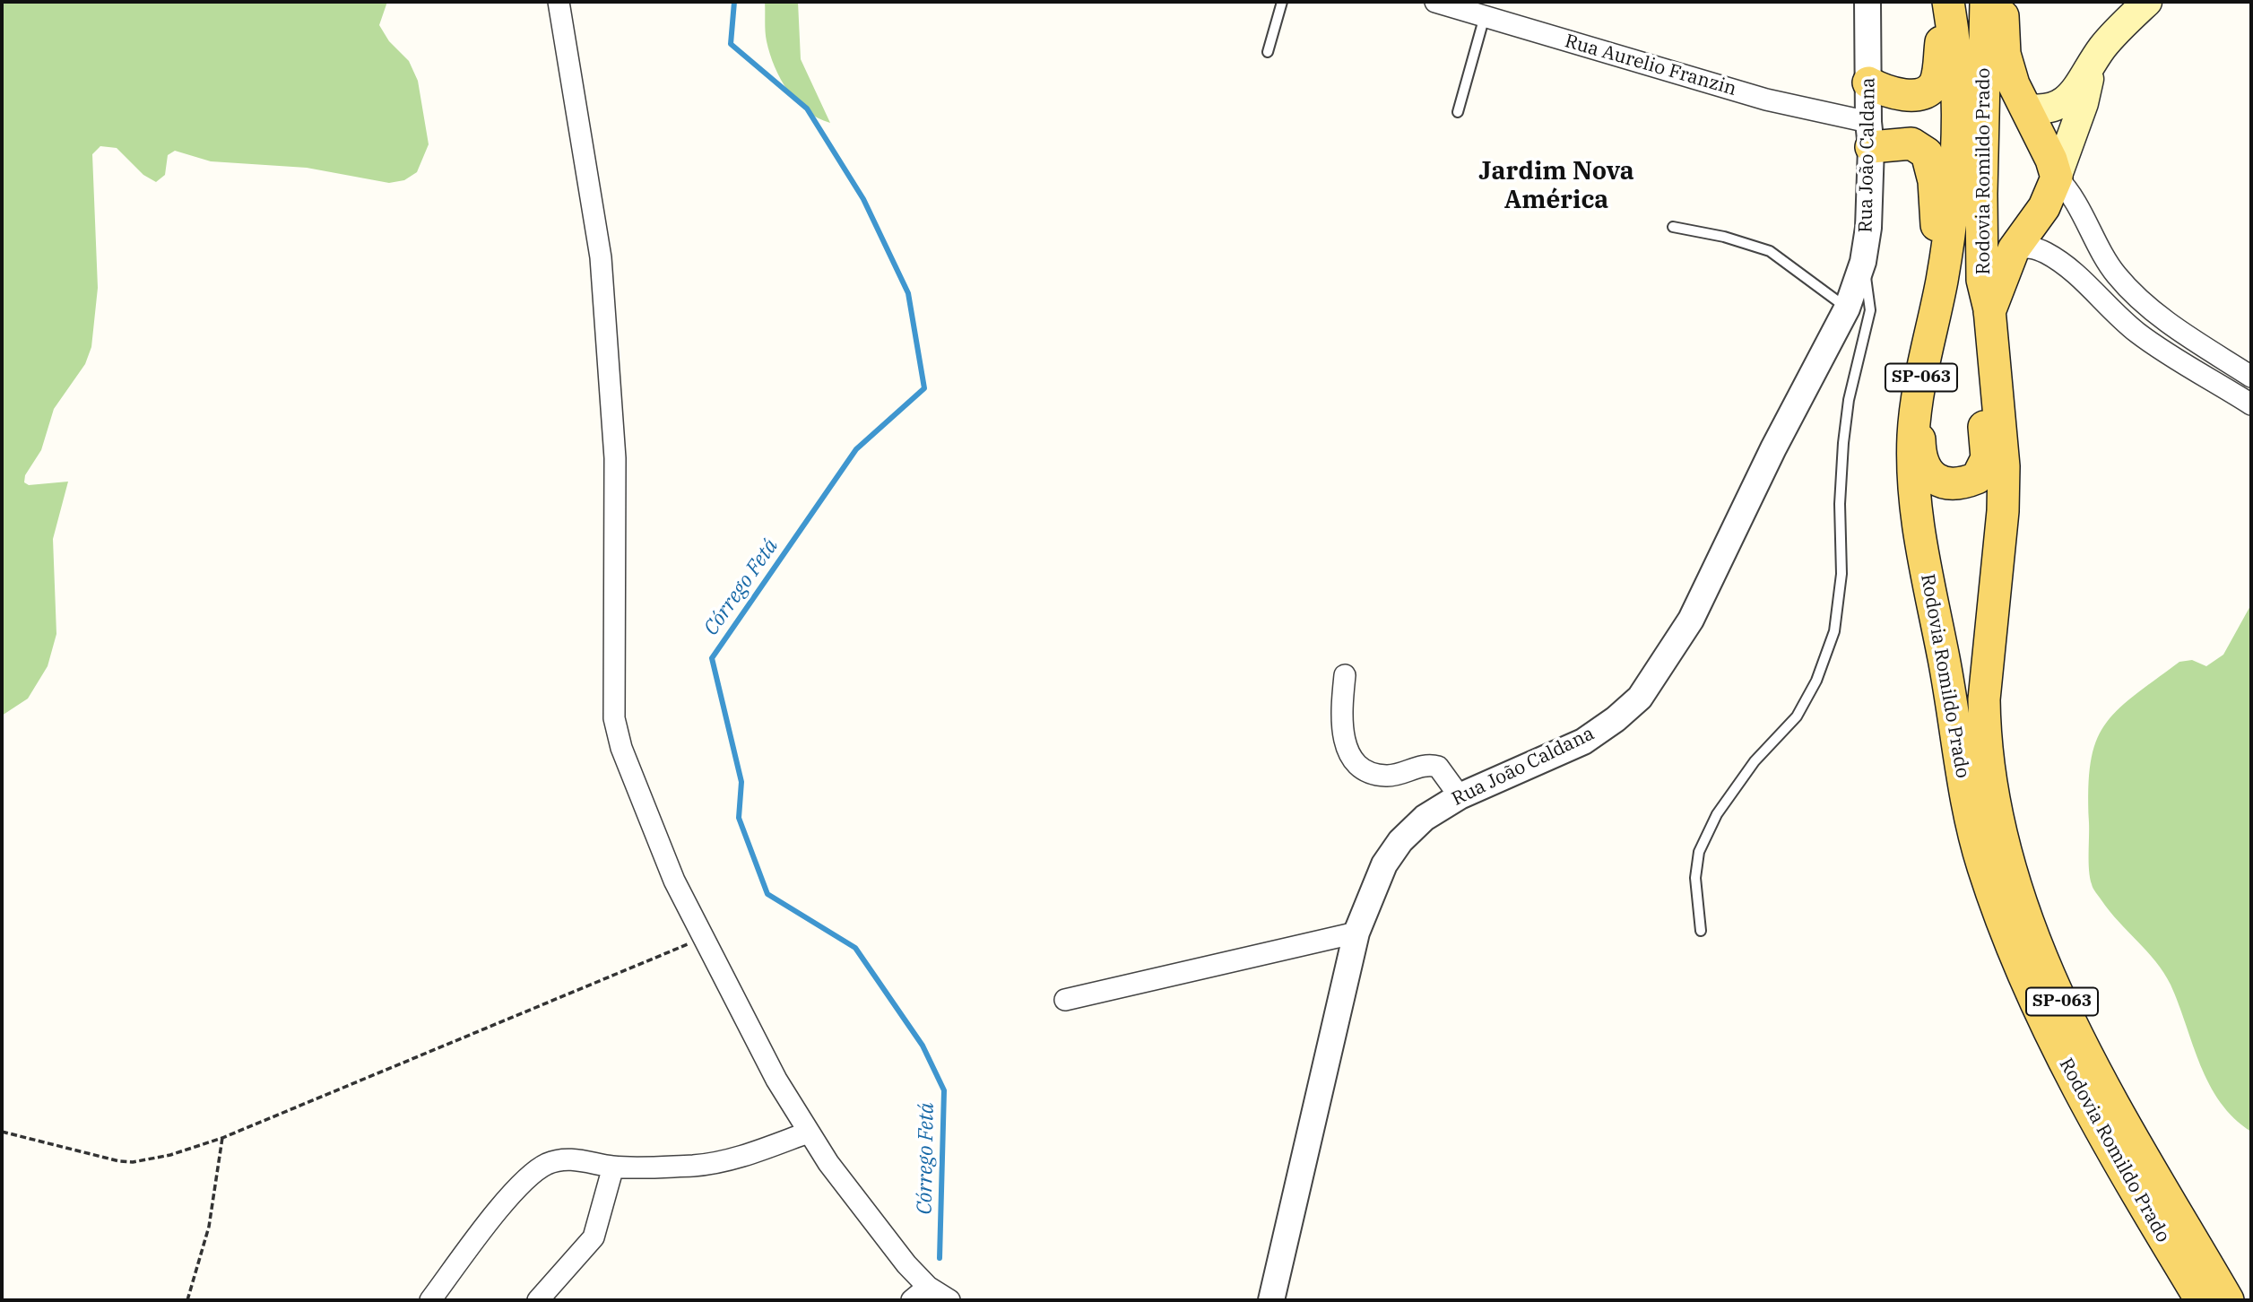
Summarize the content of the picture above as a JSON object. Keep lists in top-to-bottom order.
{
  "streets": {
    "main road": ["Rodovia Romildo Prado", "SP-063"],
    "street": ["Rua Aurelio Franzin", "Rua João Caldana"]
  },
  "crossings": [
    ["Rua Aurelio Franzin", "Rua João Caldana"]
  ],
  "districts": ["Jardim Nova América"],
  "water": ["Córrego Fetá"]
}
